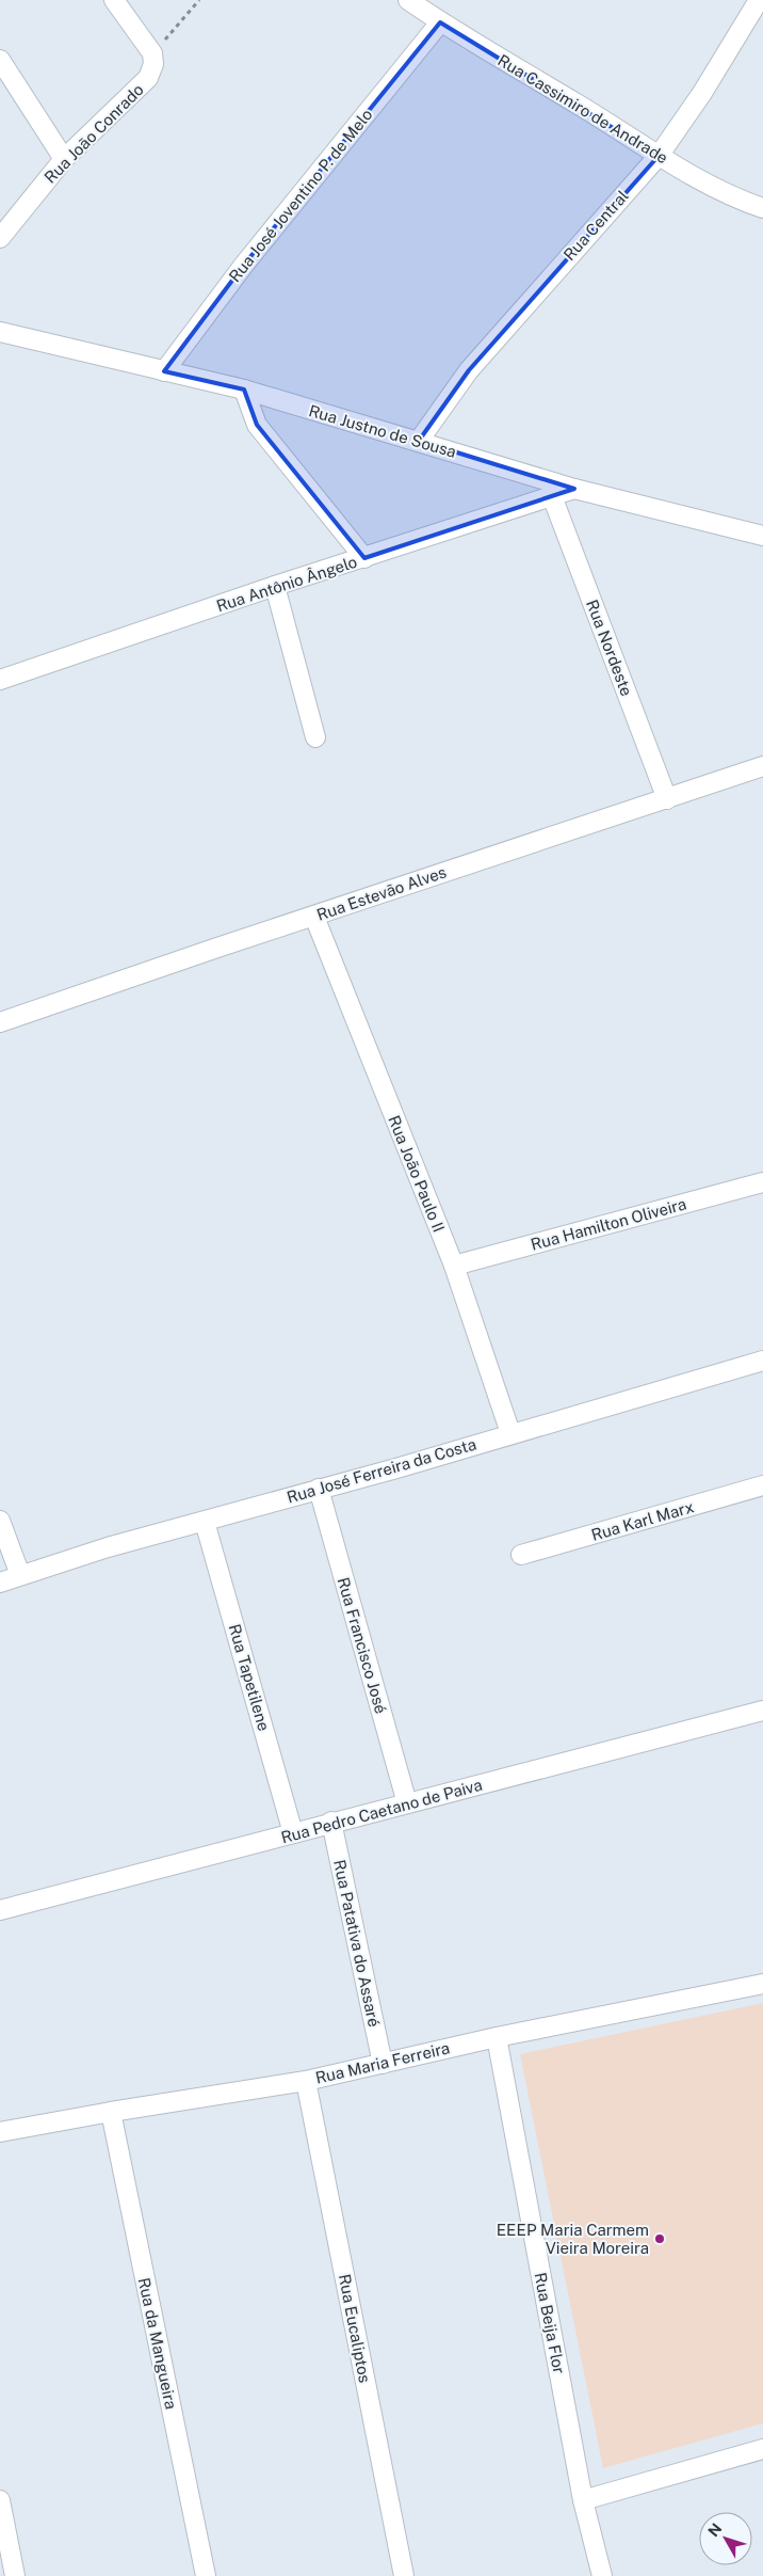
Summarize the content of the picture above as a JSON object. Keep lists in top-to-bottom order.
{
  "streets": {
    "street": [
      "Rua Cassimiro de Andrade",
      "Rua João Conrado",
      "Rua José Joventino P. de Melo",
      "Rua Central",
      "Rua Justno de Sousa",
      "Rua Antônio Ângelo",
      "Rua Nordeste",
      "Rua Estevão Alves",
      "Rua João Paulo II",
      "Rua Hamilton Oliveira",
      "Rua José Ferreira da Costa",
      "Rua Karl Marx",
      "Rua Francisco José",
      "Rua Tapetilene",
      "Rua Pedro Caetano de Paiva",
      "Rua Patativa do Assaré",
      "Rua Maria Ferreira",
      "Rua Beija Flor",
      "Rua Eucaliptos",
      "Rua da Mangueira"
    ]
  },
  "crossings": [
    ["Rua Cassimiro de Andrade", "Rua José Joventino P. de Melo"],
    ["Rua Cassimiro de Andrade", "Rua Central"],
    ["Rua José Joventino P. de Melo", "Rua Justno de Sousa"],
    ["Rua Central", "Rua Justno de Sousa"],
    ["Rua Justno de Sousa", "Rua Antônio Ângelo"],
    ["Rua Antônio Ângelo", "Rua Nordeste"],
    ["Rua Nordeste", "Rua Estevão Alves"],
    ["Rua Estevão Alves", "Rua João Paulo II"],
    ["Rua João Paulo II", "Rua Hamilton Oliveira"],
    ["Rua João Paulo II", "Rua José Ferreira da Costa"],
    ["Rua José Ferreira da Costa", "Rua Francisco José"],
    ["Rua José Ferreira da Costa", "Rua Tapetilene"],
    ["Rua Francisco José", "Rua Pedro Caetano de Paiva"],
    ["Rua Tapetilene", "Rua Pedro Caetano de Paiva"],
    ["Rua Pedro Caetano de Paiva", "Rua Patativa do Assaré"],
    ["Rua Patativa do Assaré", "Rua Maria Ferreira"],
    ["Rua Maria Ferreira", "Rua Beija Flor"],
    ["Rua Maria Ferreira", "Rua Eucaliptos"],
    ["Rua Maria Ferreira", "Rua da Mangueira"]
  ],
  "places": ["EEEP Maria Carmem Vieira Moreira"],
  "north": "top left"
}
